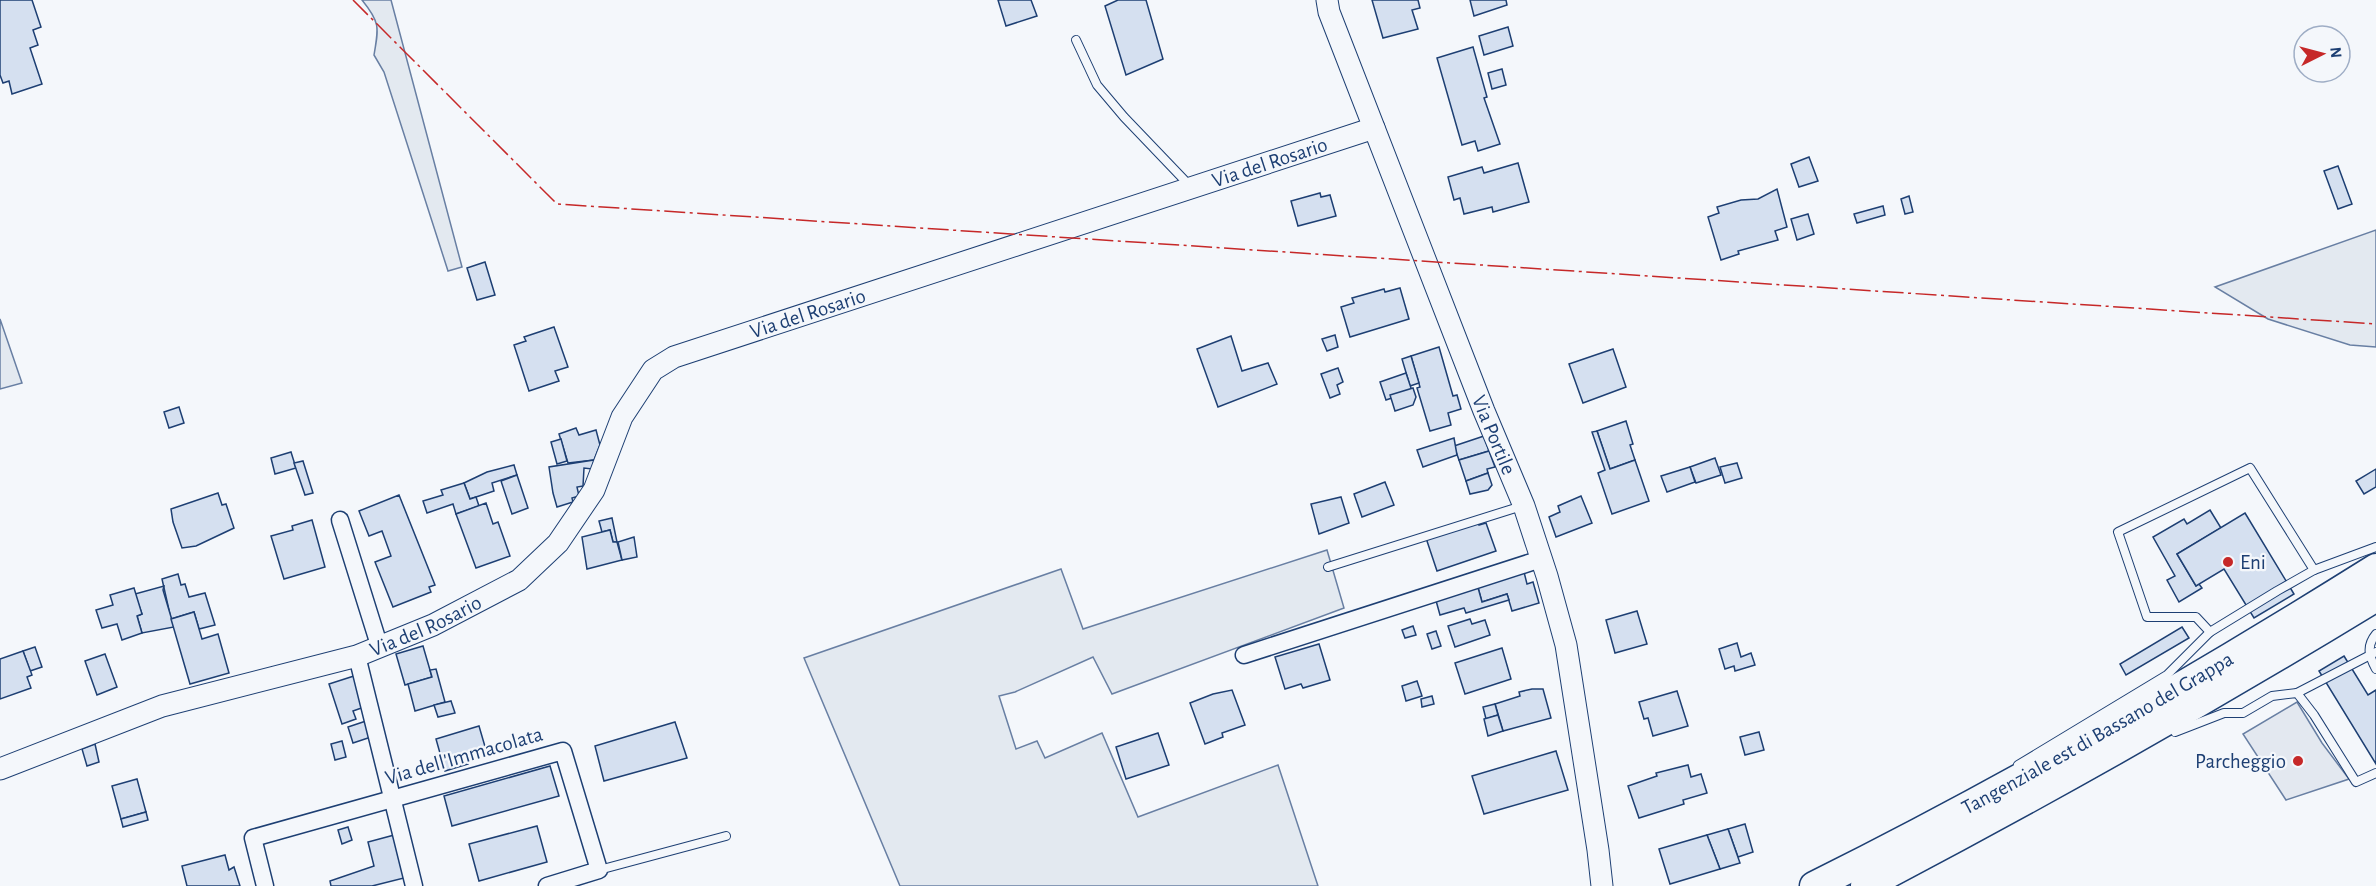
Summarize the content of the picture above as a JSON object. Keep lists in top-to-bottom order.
{
  "streets": {
    "highway": ["Tangenziale est di Bassano del Grappa"],
    "street": ["Via del Rosario", "Via Portile", "Via dell'Immacolata"]
  },
  "crossings": [
    ["Via del Rosario", "Via Portile"],
    ["Via del Rosario", "Via dell'Immacolata"]
  ],
  "places": ["Eni", "Parcheggio"],
  "north": "right"
}
